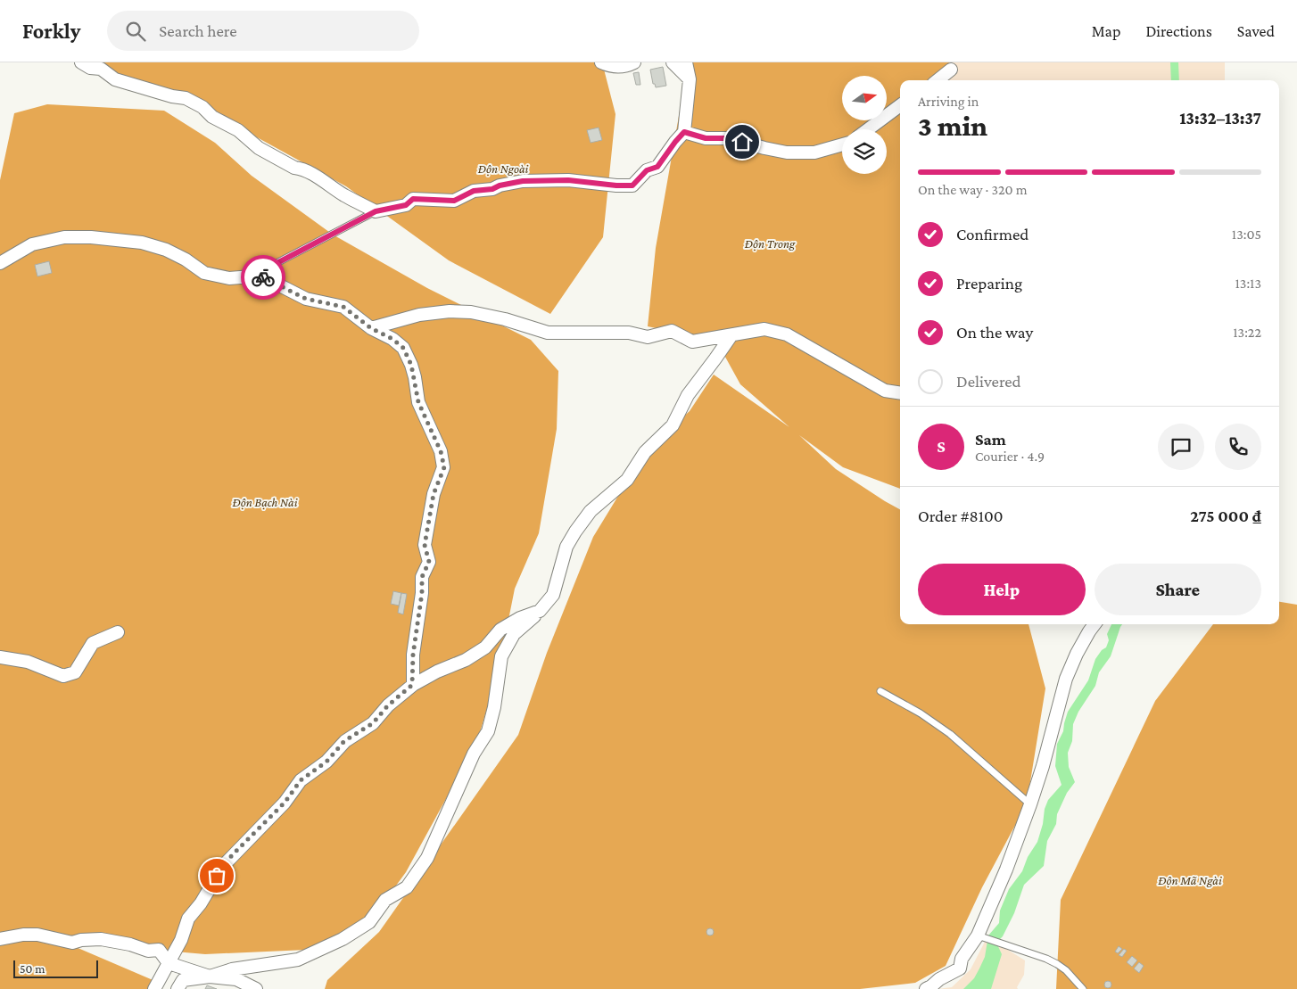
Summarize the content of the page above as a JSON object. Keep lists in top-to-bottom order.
{
  "parks": [
    "Độn Ngoài",
    "Độn Trong",
    "Độn Bạch Nài",
    "Độn Mã Ngài"
  ],
  "scale_bar": "50 m",
  "north": "right",
  "page": {
    "header": "Forkly",
    "search": "Search here",
    "nav": ["Map", "Directions", "Saved"],
    "heading": ["3 min", "Arriving in", "13:32–13:37"],
    "panel": [
      "Sam",
      "Courier · 4.9",
      "Order #8100",
      "275 000 ₫"
    ],
    "bar": "On the way · 320 m",
    "list": [
      ["Confirmed", "13:05"],
      ["Preparing", "13:13"],
      ["On the way", "13:22"],
      "Delivered"
    ],
    "round": "S",
    "buttons": ["Help", "Share"],
    "scale": "50 m"
  }
}
